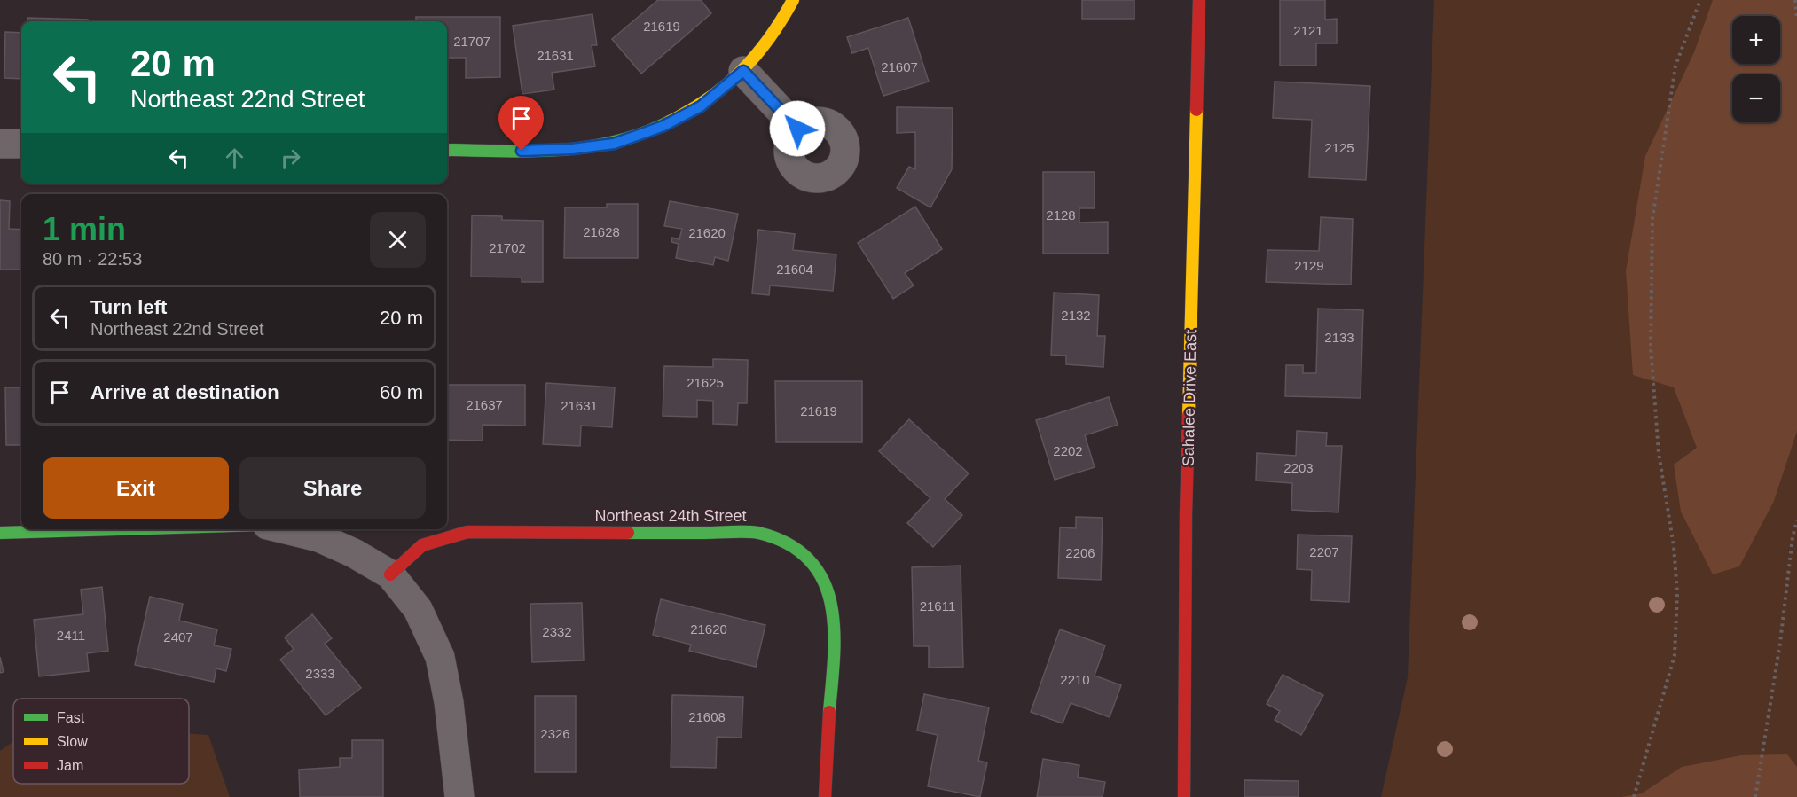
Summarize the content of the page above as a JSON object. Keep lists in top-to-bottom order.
{
  "streets": {
    "street": ["Sahalee Drive East", "Northeast 24th Street"]
  },
  "house_numbers": [
    "21619",
    "2121",
    "21707",
    "21631",
    "21607",
    "2125",
    "2128",
    "21628",
    "21620",
    "21702",
    "2129",
    "21604",
    "2132",
    "2133",
    "21625",
    "21637",
    "21631",
    "21619",
    "2202",
    "2203",
    "2207",
    "2206",
    "21611",
    "21620",
    "2332",
    "2411",
    "2407",
    "2333",
    "2210",
    "21608",
    "2326"
  ],
  "legend": ["Fast", "Slow", "Jam"],
  "page": {
    "map_buttons": ["+", "−"],
    "turn": ["20 m", "Northeast 22nd Street"],
    "heading": ["1 min", "80 m · 22:53"],
    "list": [
      {
        "name": "Turn left",
        "note": "Northeast 22nd Street",
        "value": "20 m"
      },
      {
        "name": "Arrive at destination",
        "value": "60 m"
      }
    ],
    "buttons": ["Exit", "Share"]
  }
}
